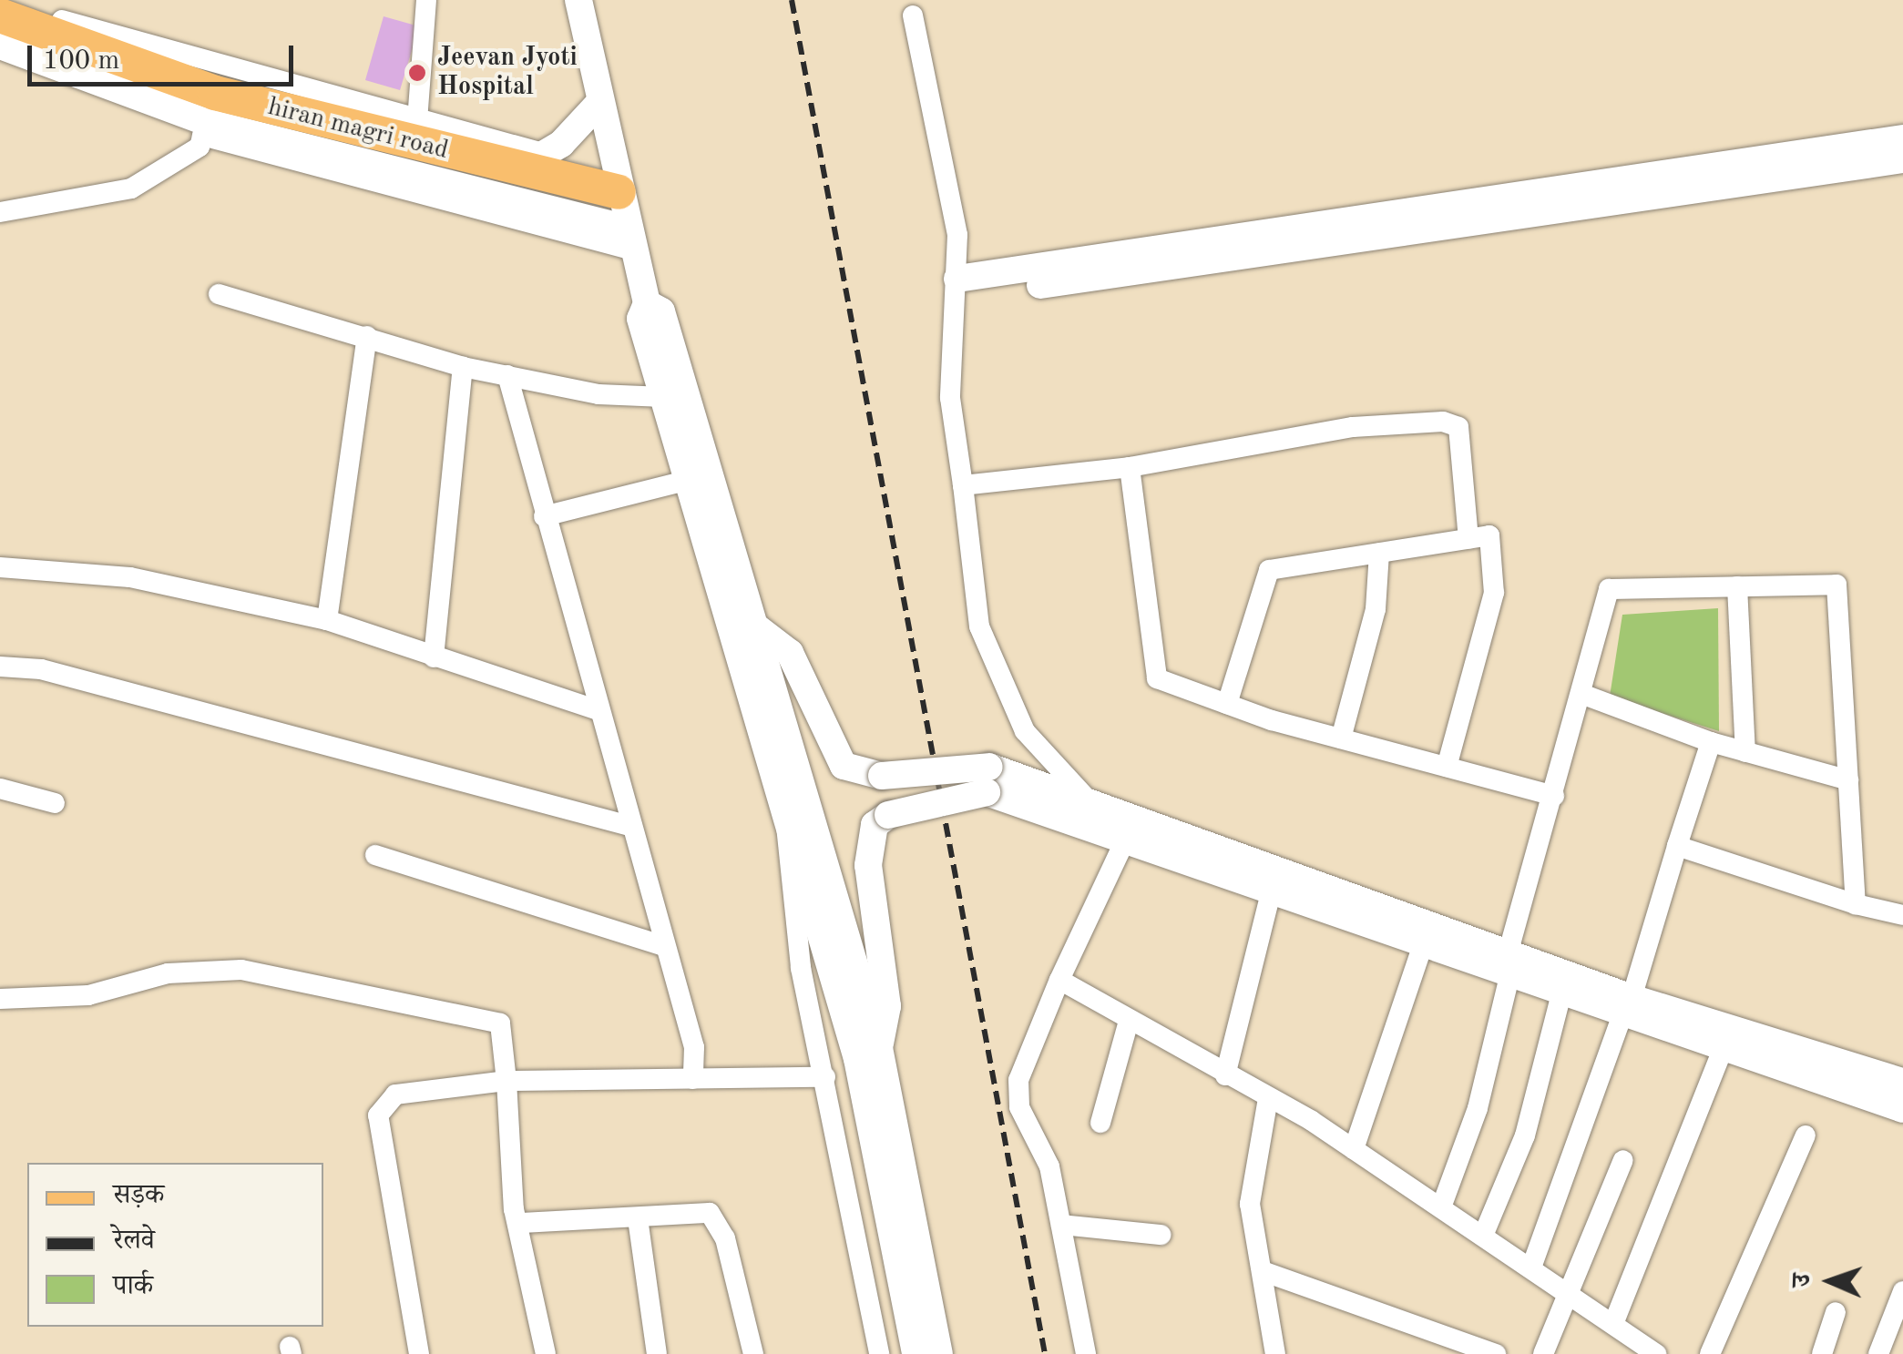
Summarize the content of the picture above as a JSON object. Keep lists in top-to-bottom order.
{
  "streets": {
    "main road": ["hiran magri road"]
  },
  "places": ["Jeevan Jyoti Hospital"],
  "legend": ["सड़क", "रेलवे", "पार्क"],
  "scale_bar": "100 m",
  "north": "left"
}
